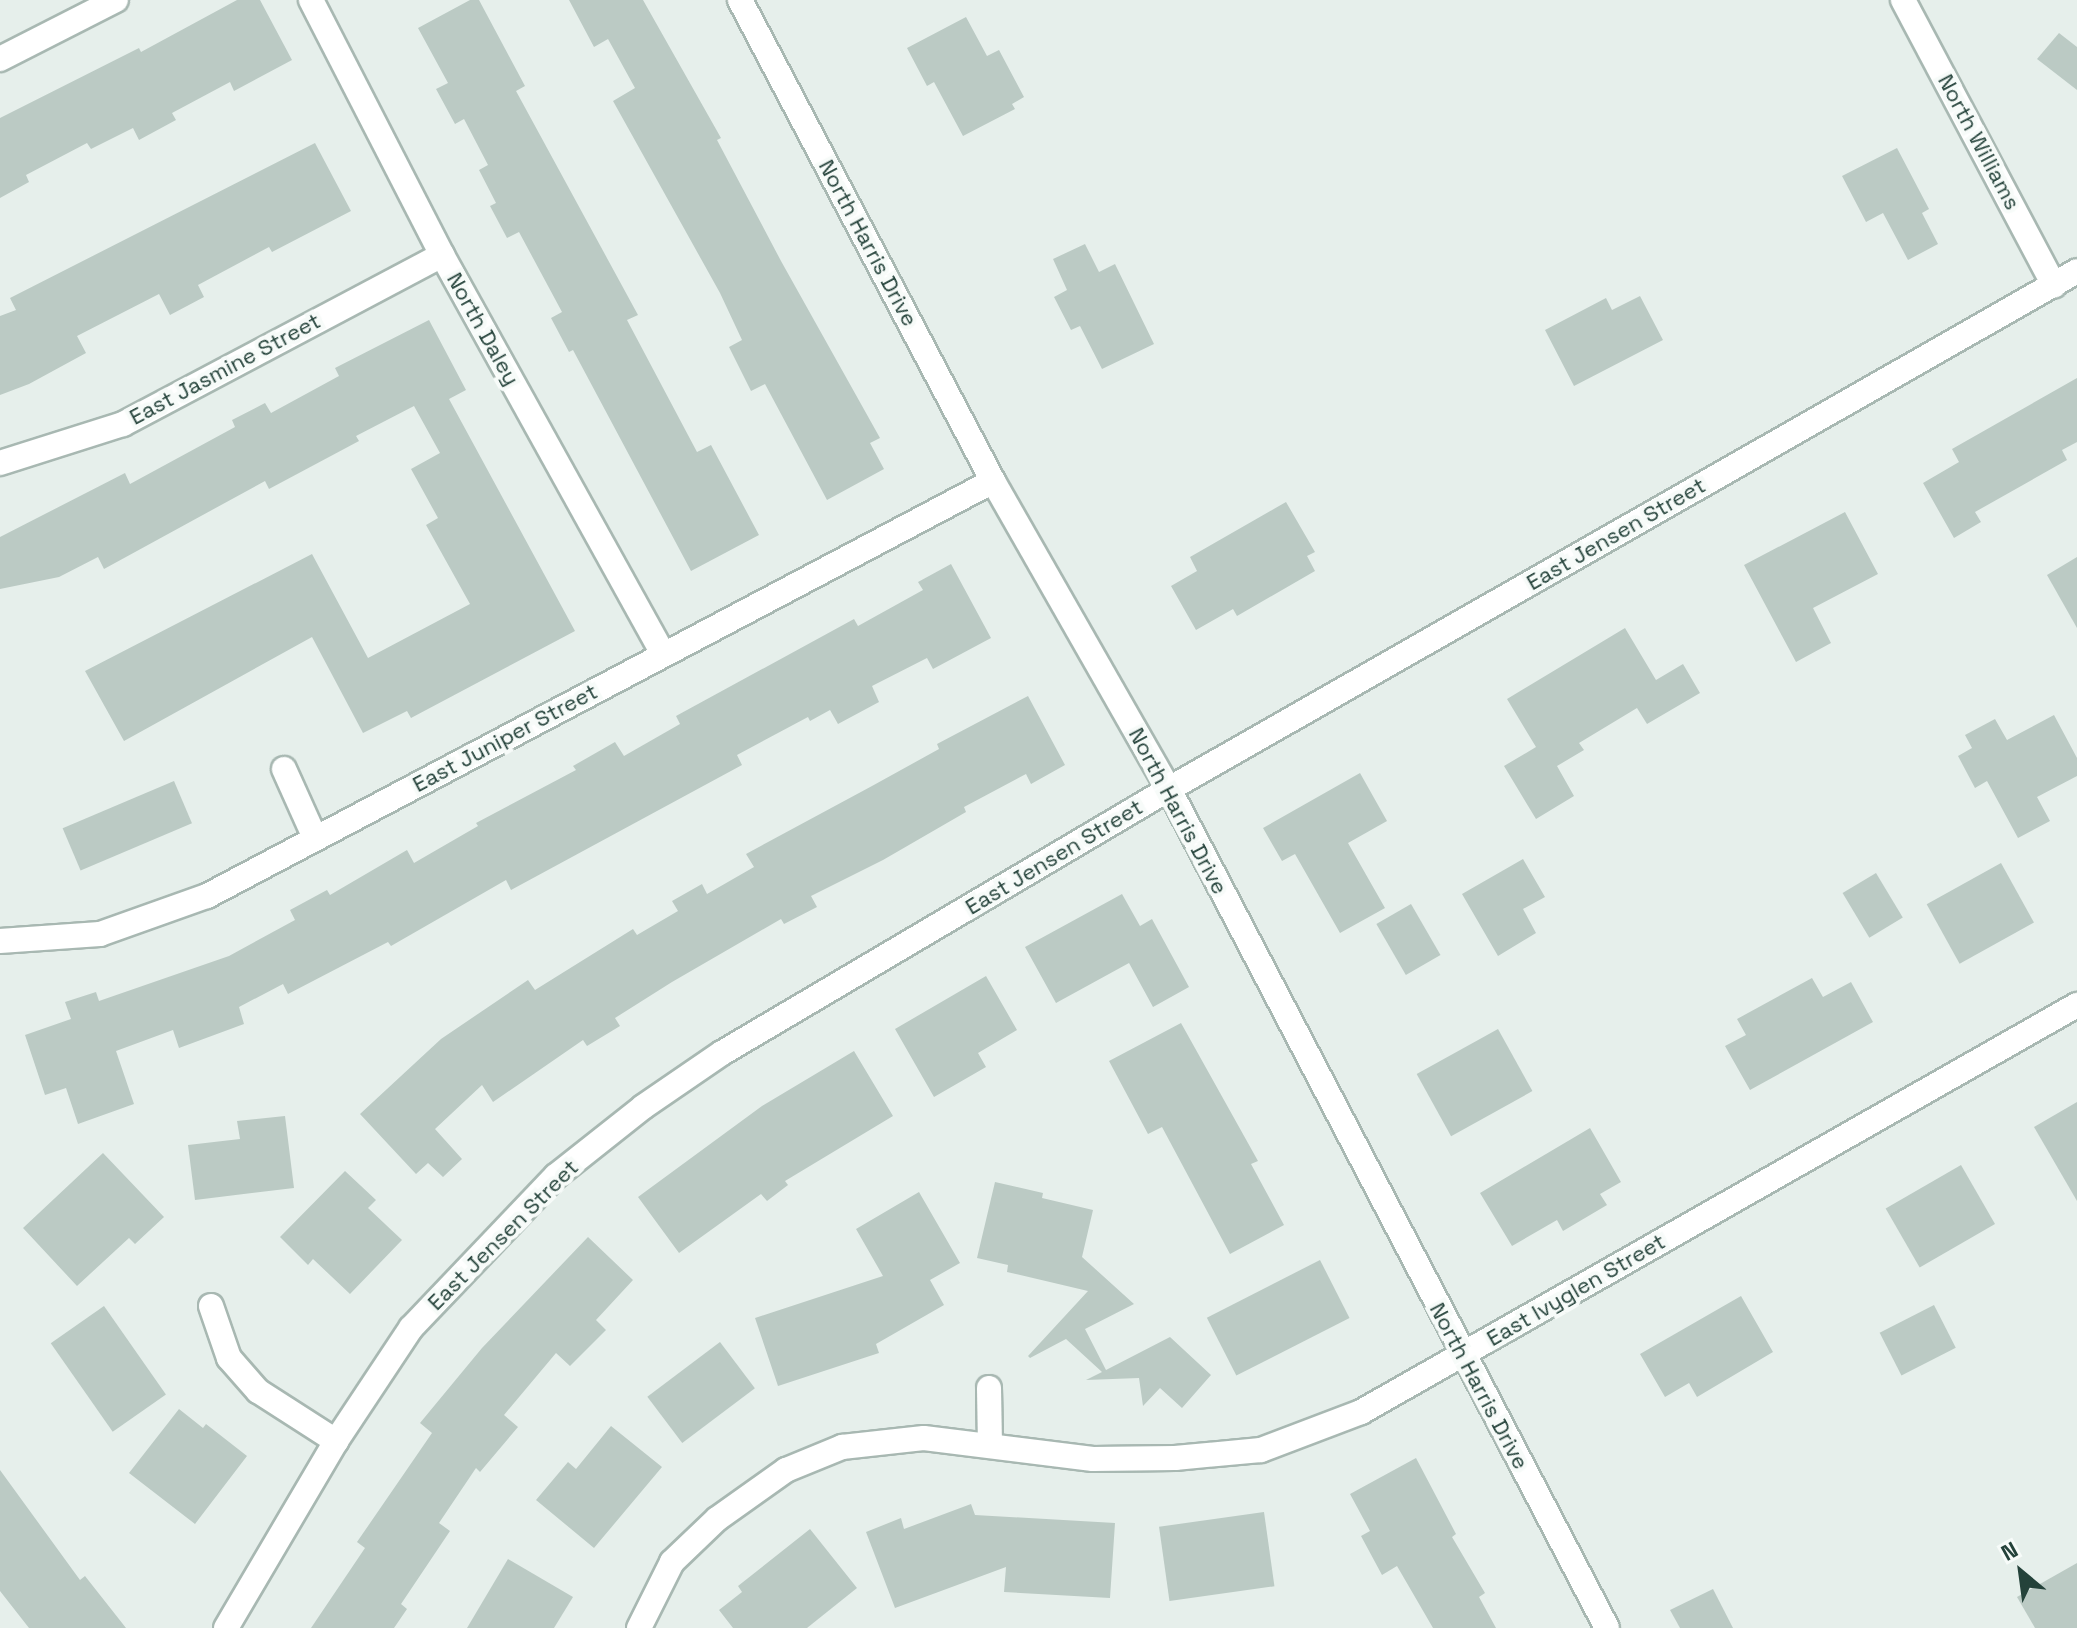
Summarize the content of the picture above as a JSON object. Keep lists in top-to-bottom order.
{
  "streets": {
    "street": [
      "North Williams",
      "North Harris Drive",
      "North Daley",
      "East Jasmine Street",
      "East Jensen Street",
      "East Juniper Street",
      "East Ivyglen Street"
    ]
  },
  "crossings": [
    ["North Williams", "East Jensen Street"],
    ["North Harris Drive", "East Jensen Street"],
    ["North Harris Drive", "East Juniper Street"],
    ["North Harris Drive", "East Ivyglen Street"],
    ["North Daley", "East Jasmine Street"],
    ["North Daley", "East Juniper Street"]
  ],
  "north": "top left"
}
